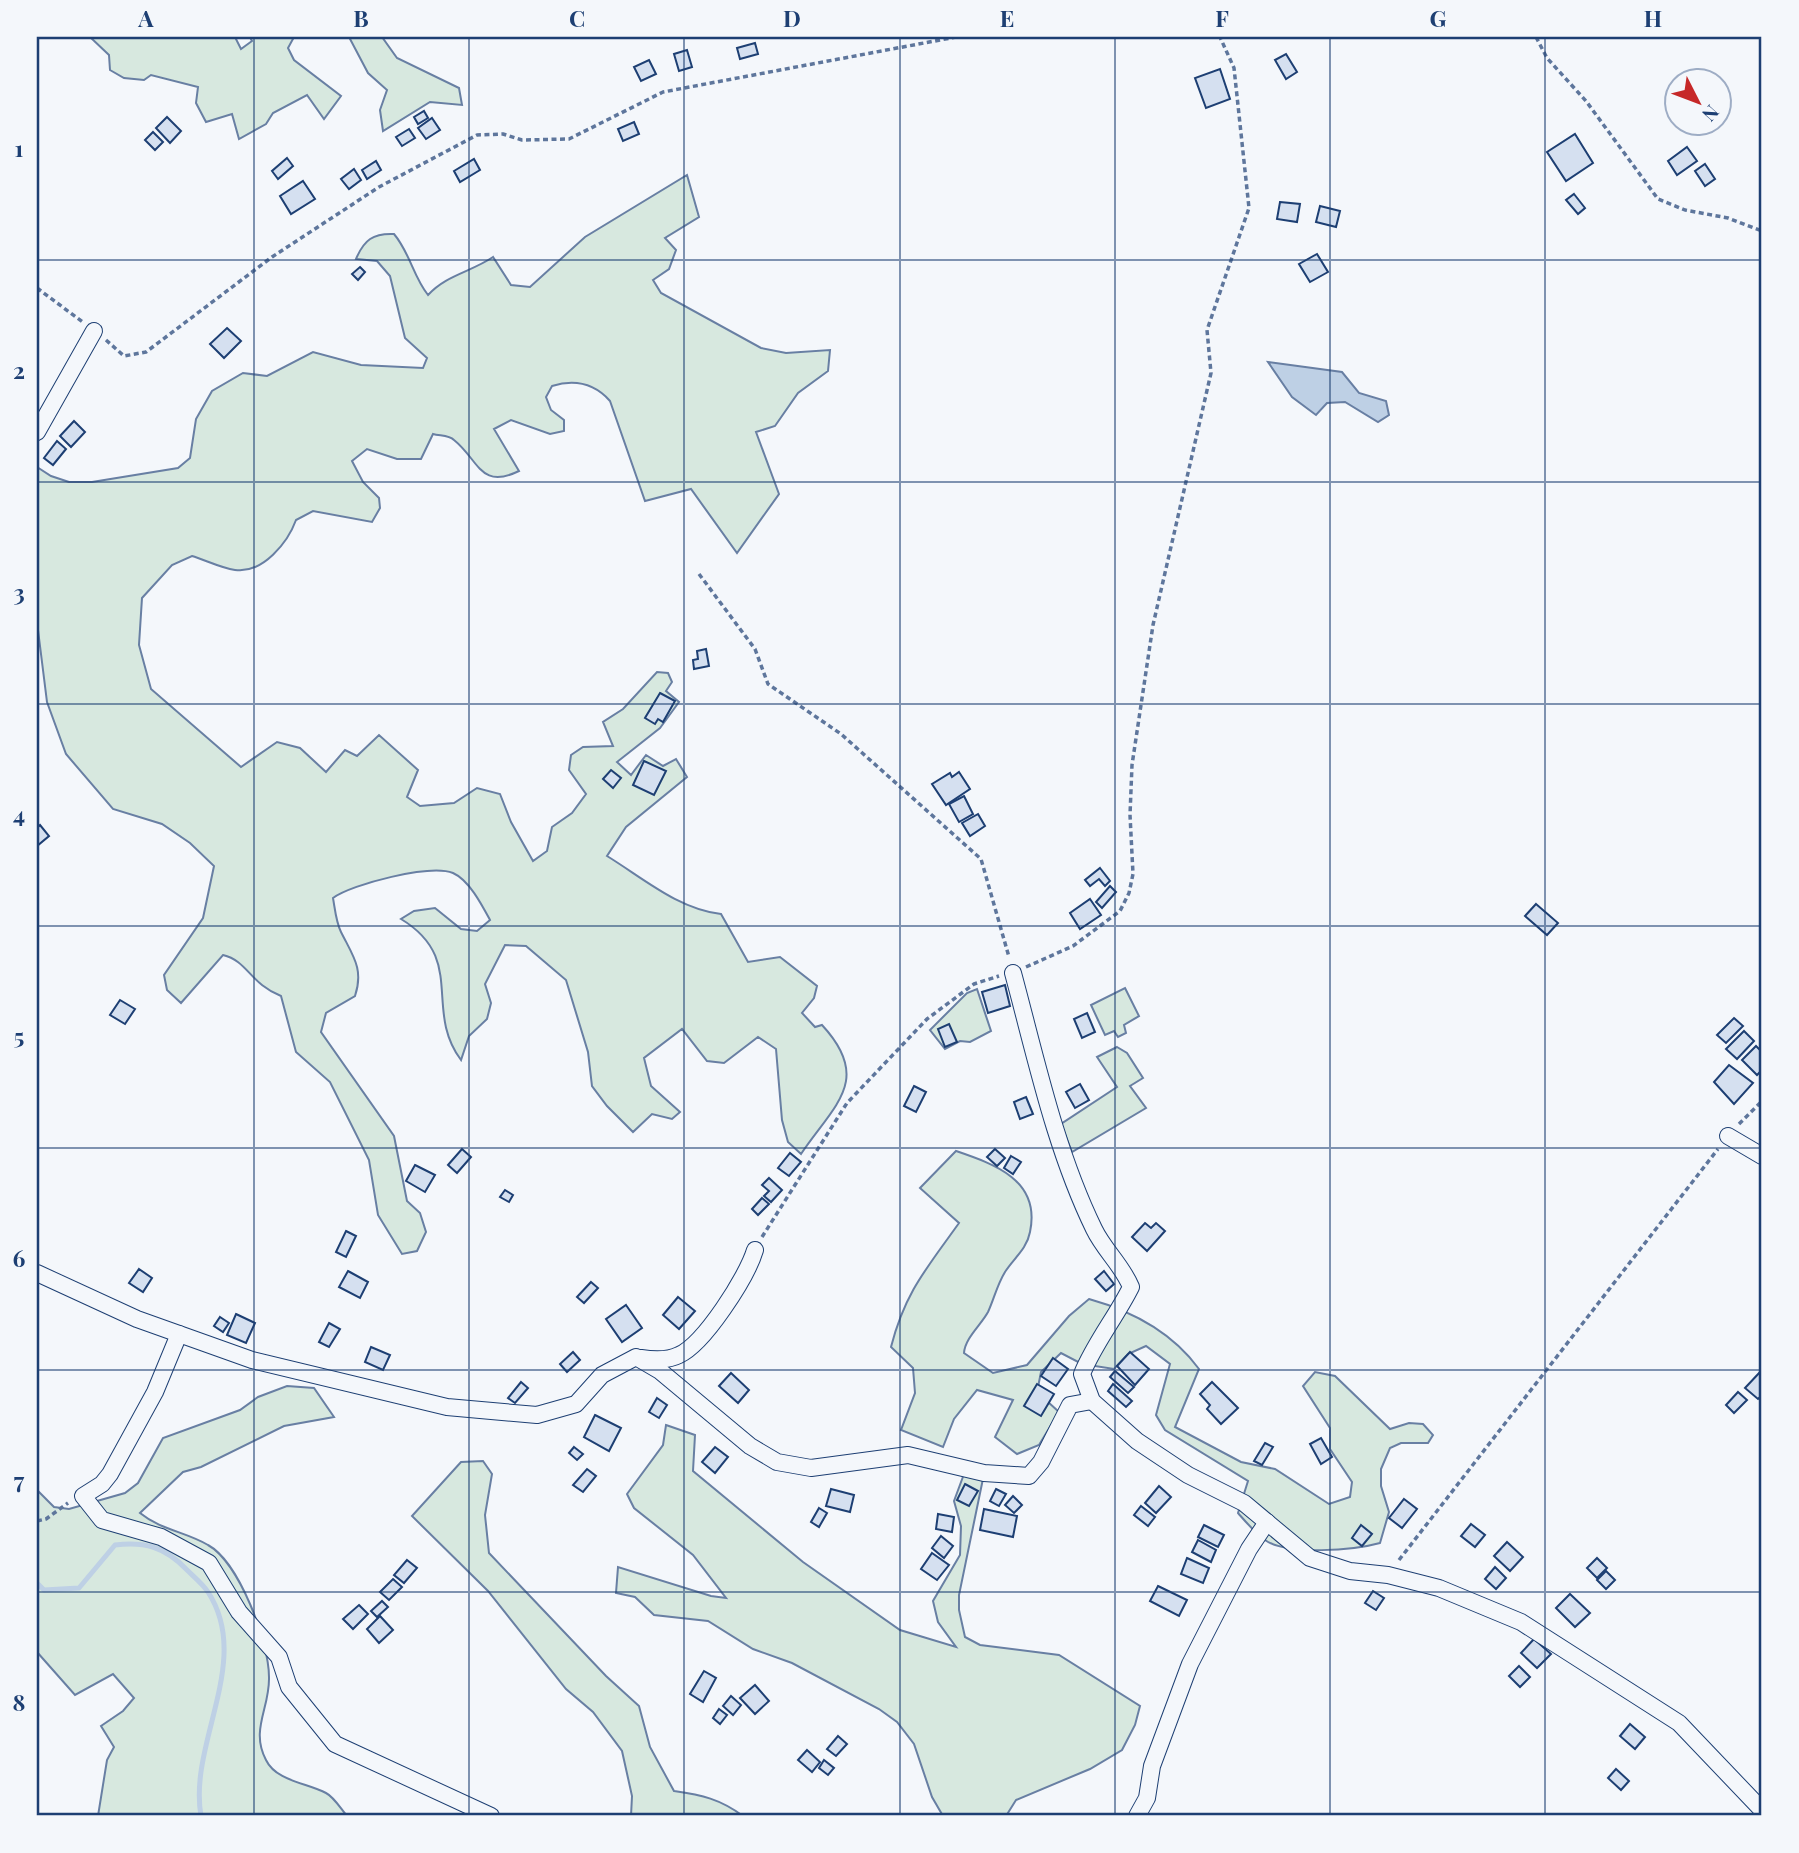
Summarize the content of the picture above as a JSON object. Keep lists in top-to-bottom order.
{
  "north": "bottom right",
  "grid": {
    "columns": [
      "A",
      "B",
      "C",
      "D",
      "E",
      "F",
      "G",
      "H"
    ],
    "rows": [
      "1",
      "2",
      "3",
      "4",
      "5",
      "6",
      "7",
      "8"
    ]
  }
}
